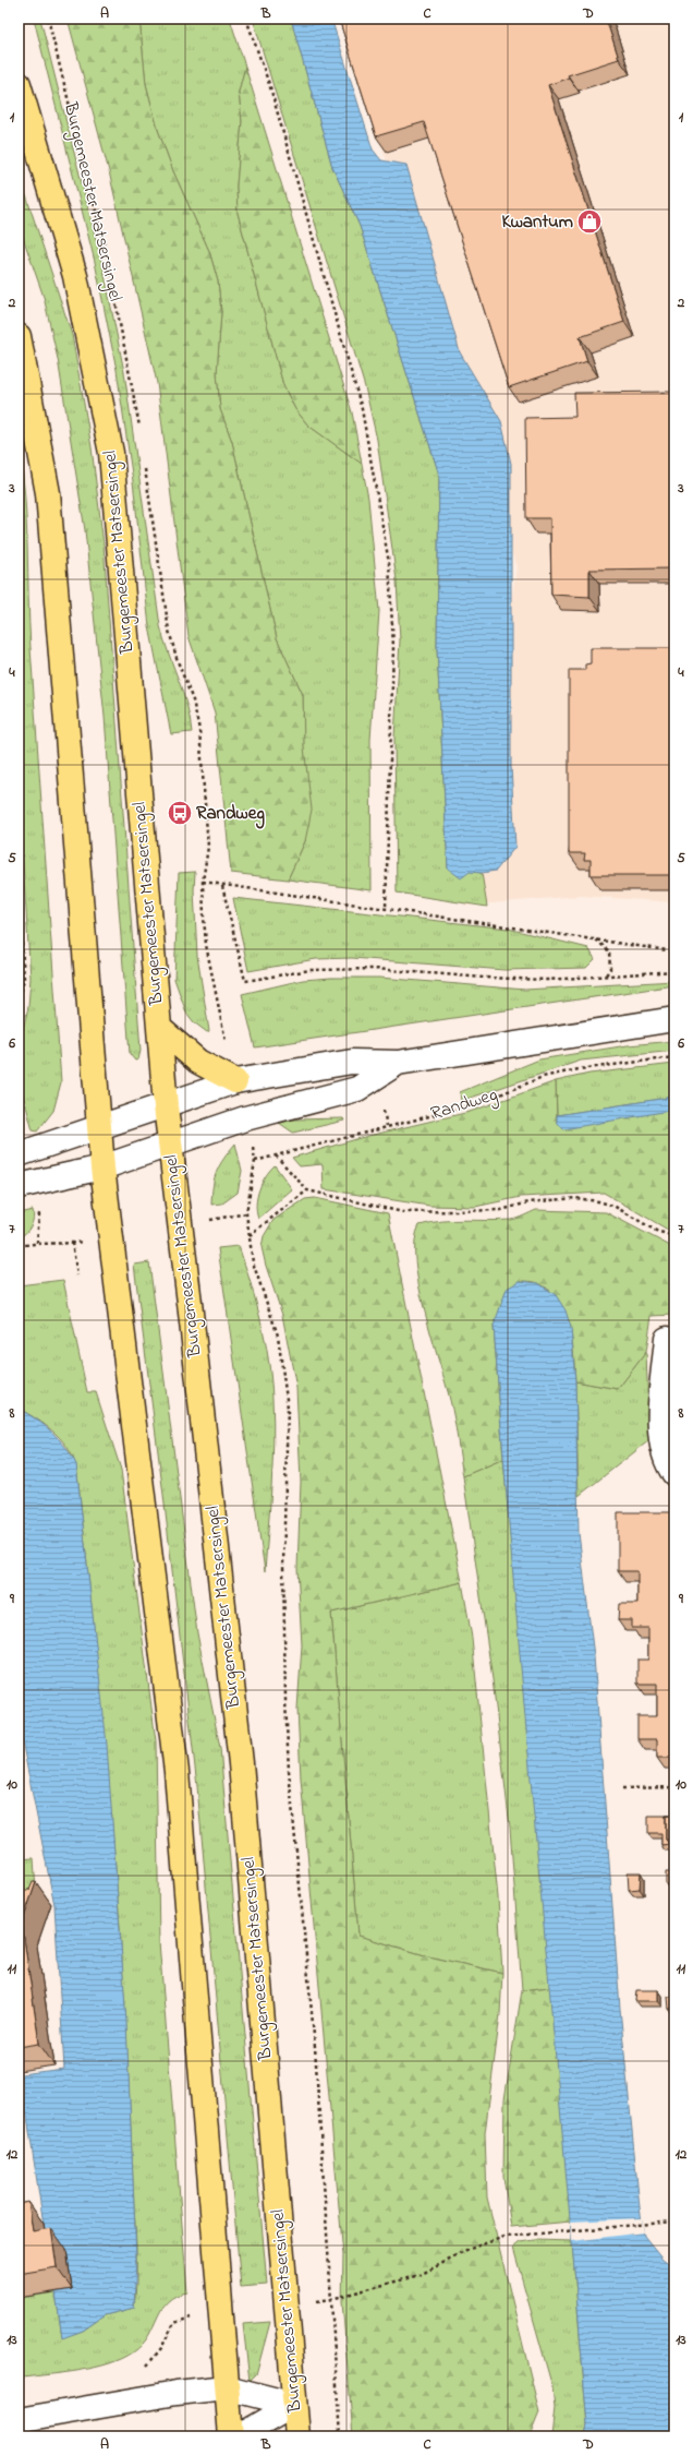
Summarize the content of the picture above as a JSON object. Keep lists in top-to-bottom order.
{
  "streets": {
    "main road": ["Burgemeester Matsersingel"],
    "path": ["Randweg"]
  },
  "places": {
    "shop": ["Kwantum"],
    "bus stop": ["Randweg"]
  },
  "grid": {
    "columns": [
      "A",
      "B",
      "C",
      "D"
    ],
    "rows": [
      "1",
      "2",
      "3",
      "4",
      "5",
      "6",
      "7",
      "8",
      "9",
      "10",
      "11",
      "12",
      "13"
    ]
  }
}
